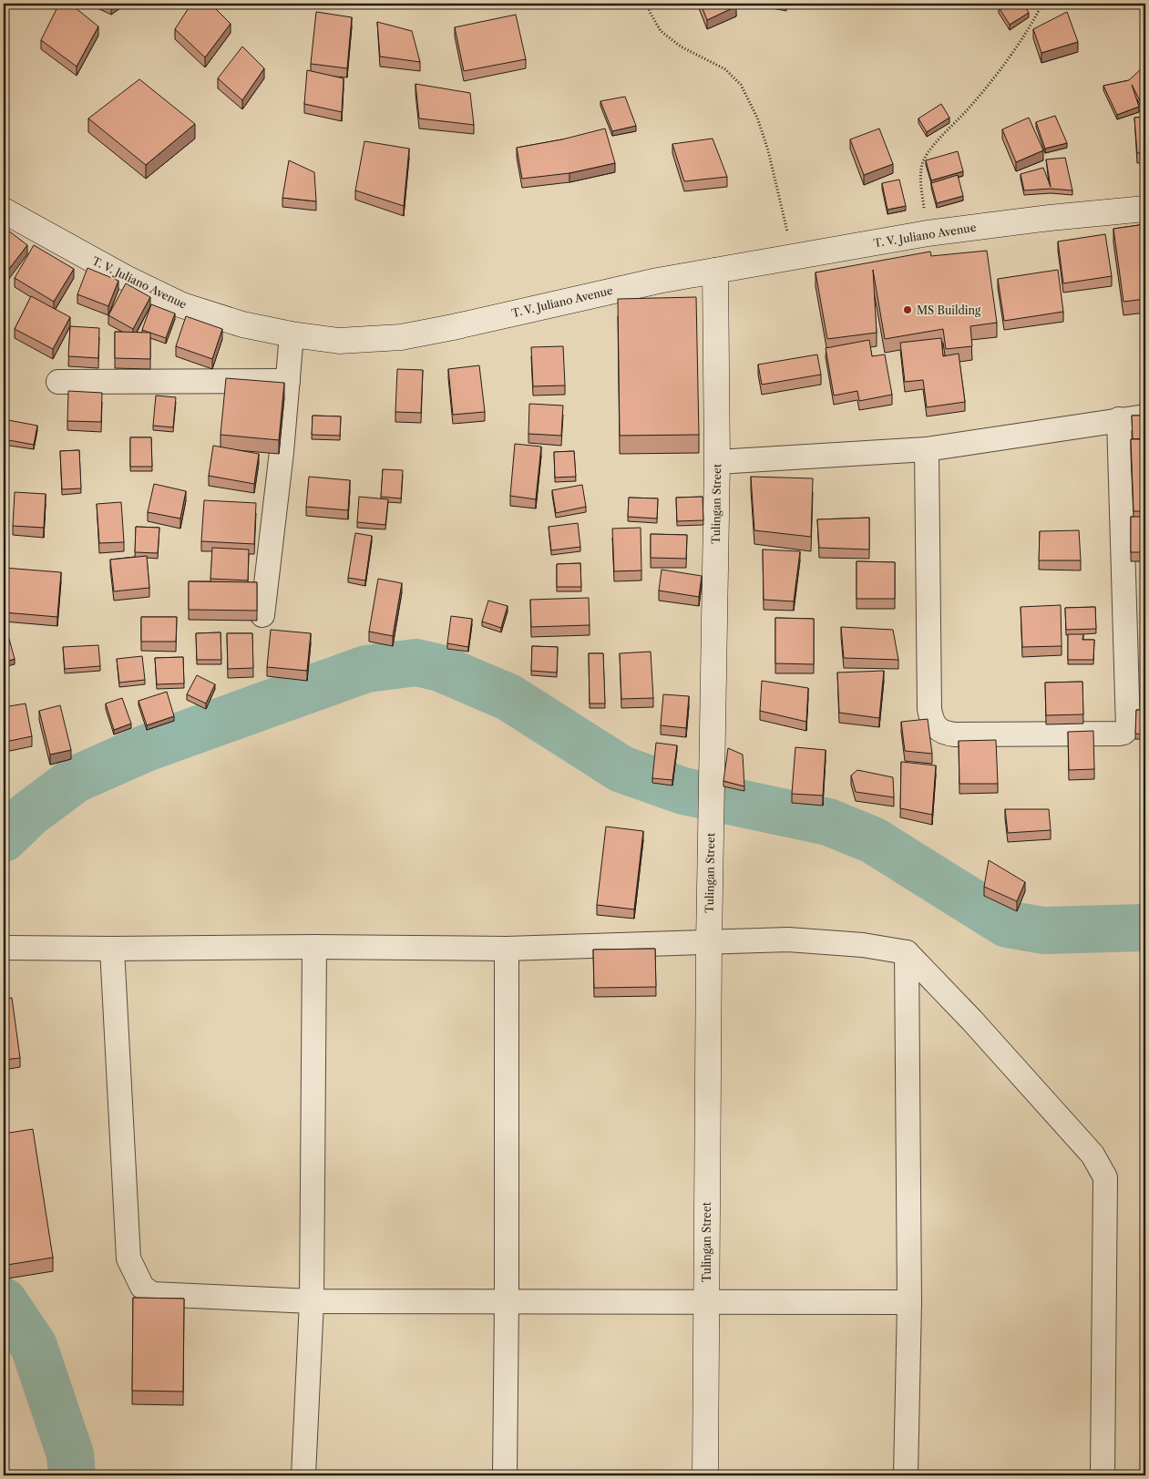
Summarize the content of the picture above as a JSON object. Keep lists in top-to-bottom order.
{
  "streets": {
    "street": ["T. V. Juliano Avenue", "Tulingan Street"]
  },
  "crossings": [
    ["T. V. Juliano Avenue", "Tulingan Street"]
  ],
  "places": ["MS Building"]
}
